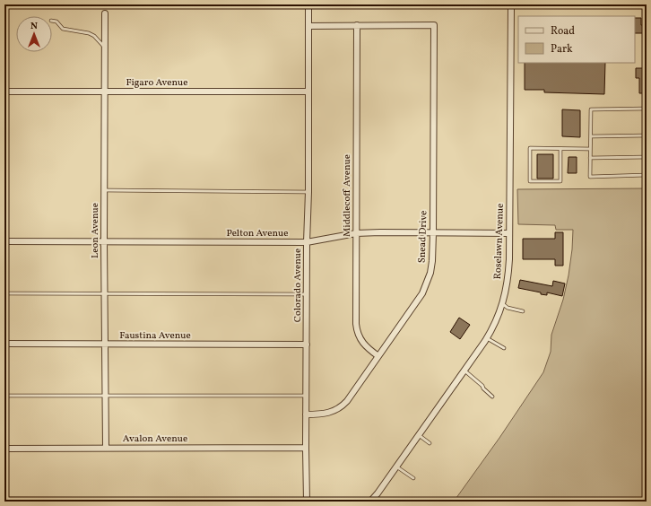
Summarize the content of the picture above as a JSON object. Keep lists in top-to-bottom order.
{
  "streets": {
    "street": [
      "Figaro Avenue",
      "Middlecoff Avenue",
      "Leon Avenue",
      "Pelton Avenue",
      "Snead Drive",
      "Roselawn Avenue",
      "Colorado Avenue",
      "Faustina Avenue",
      "Avalon Avenue"
    ]
  },
  "crossings": [
    ["Figaro Avenue", "Leon Avenue"],
    ["Figaro Avenue", "Colorado Avenue"],
    ["Middlecoff Avenue", "Pelton Avenue"],
    ["Middlecoff Avenue", "Snead Drive"],
    ["Leon Avenue", "Pelton Avenue"],
    ["Leon Avenue", "Faustina Avenue"],
    ["Leon Avenue", "Avalon Avenue"],
    ["Pelton Avenue", "Snead Drive"],
    ["Pelton Avenue", "Roselawn Avenue"],
    ["Pelton Avenue", "Colorado Avenue"],
    ["Snead Drive", "Colorado Avenue"],
    ["Colorado Avenue", "Faustina Avenue"],
    ["Colorado Avenue", "Avalon Avenue"]
  ],
  "legend": ["Road", "Park"],
  "north": "top"
}
